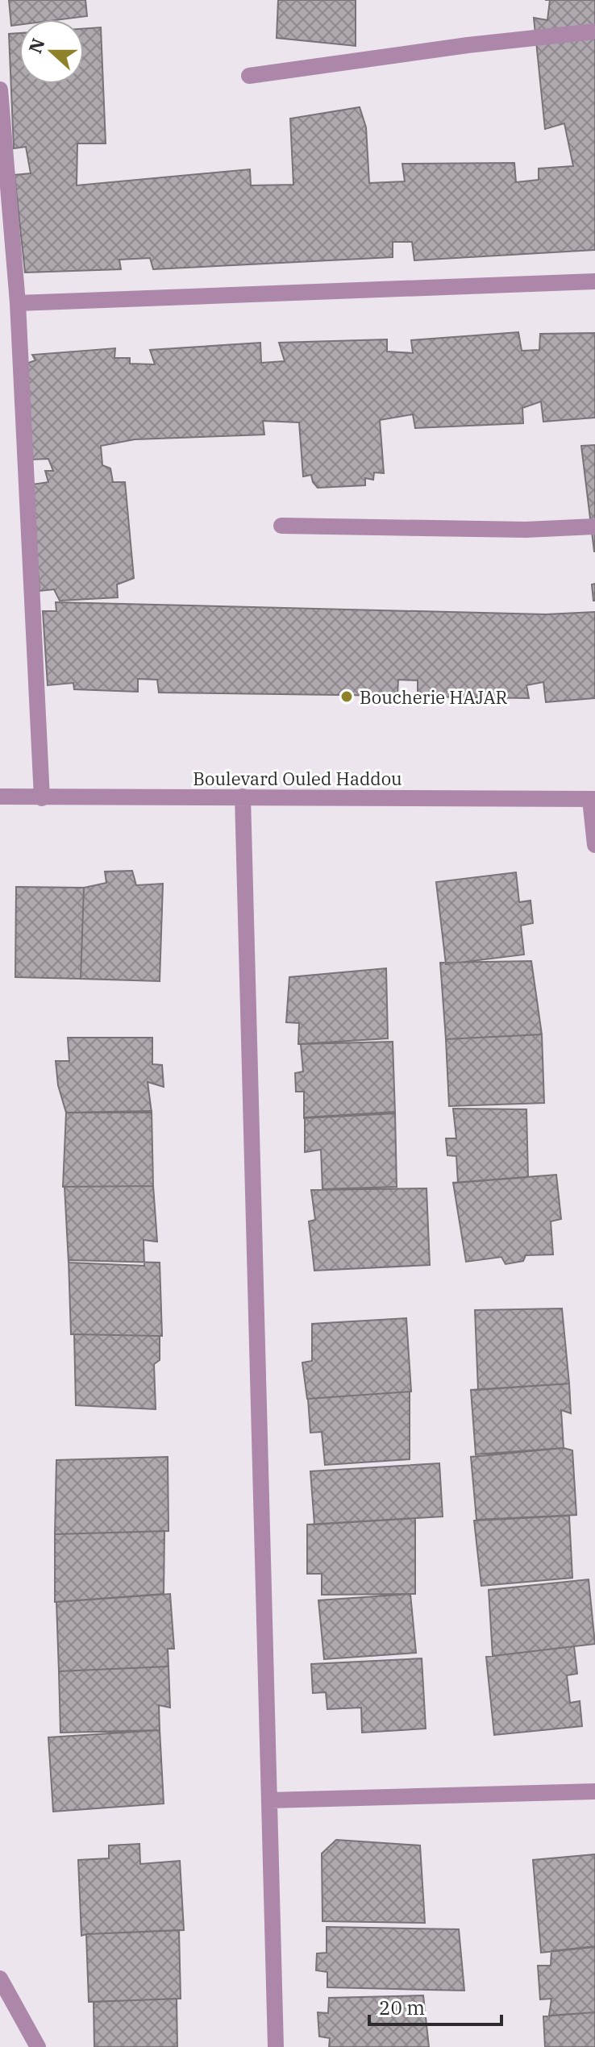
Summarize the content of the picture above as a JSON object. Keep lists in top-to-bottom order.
{
  "streets": {
    "street": ["Boulevard Ouled Haddou"]
  },
  "places": ["Boucherie HAJAR"],
  "scale_bar": "20 m",
  "north": "left"
}
